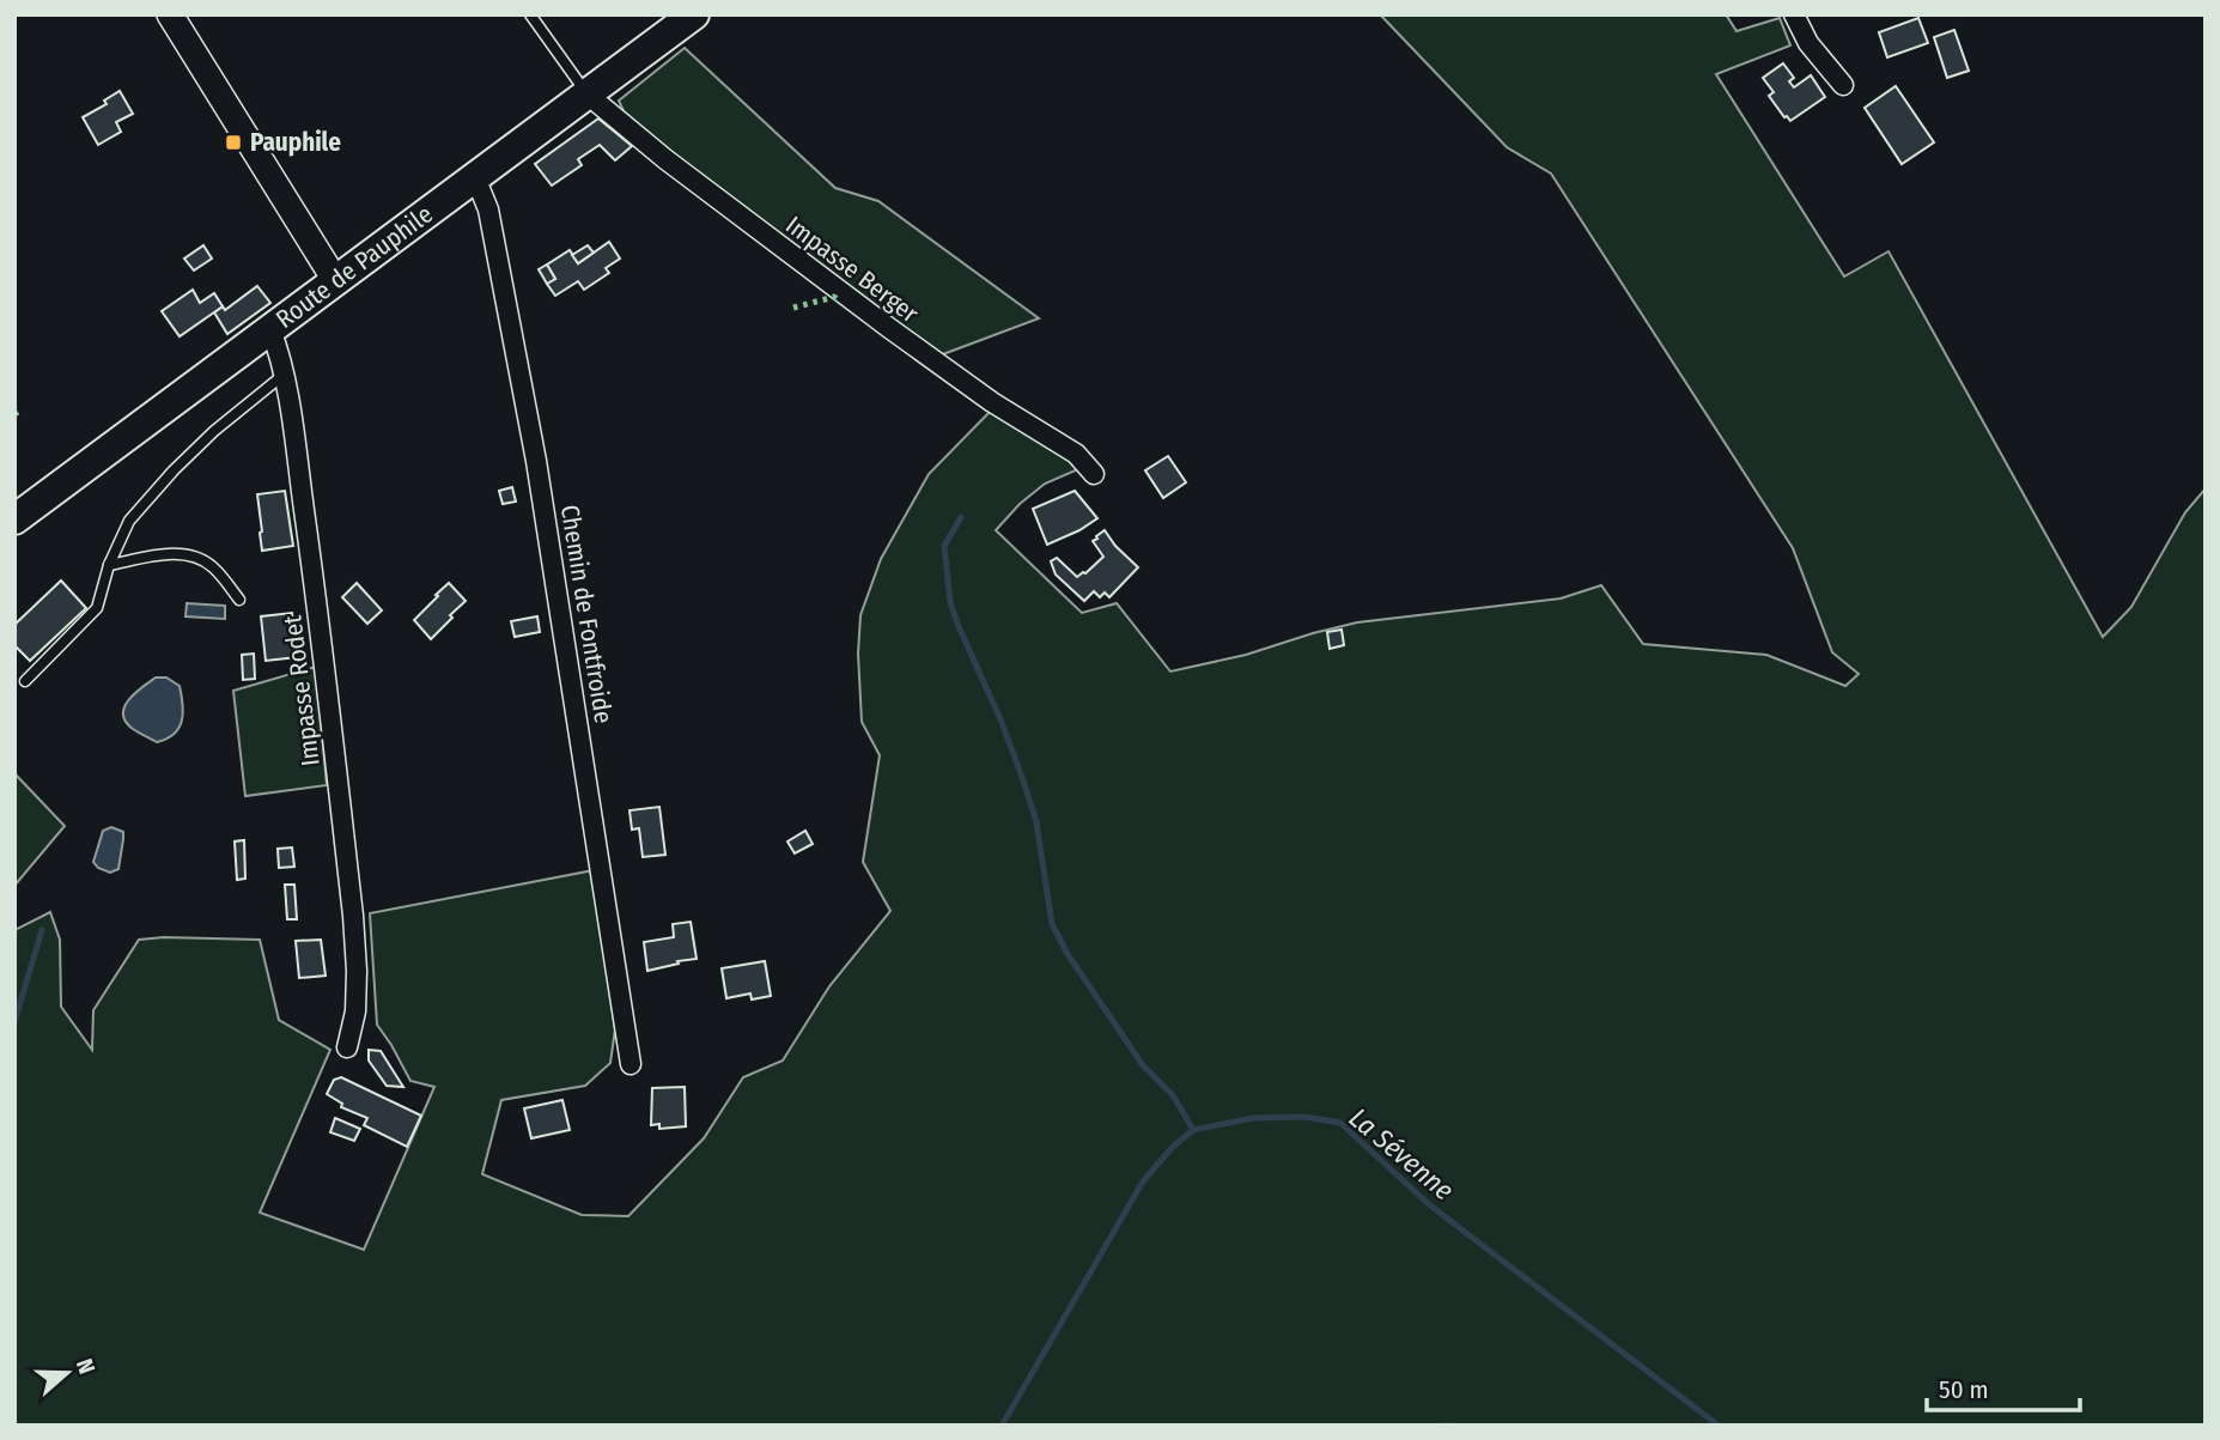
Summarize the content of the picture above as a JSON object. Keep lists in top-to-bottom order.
{
  "streets": {
    "main road": ["Route de Pauphile"],
    "street": ["Impasse Berger", "Chemin de Fontfroide", "Impasse Rodet"]
  },
  "crossings": [
    ["Route de Pauphile", "Impasse Berger"],
    ["Route de Pauphile", "Chemin de Fontfroide"],
    ["Route de Pauphile", "Impasse Rodet"]
  ],
  "water": ["La Sévenne"],
  "places": {
    "transit": ["Pauphile"]
  },
  "scale_bar": "50 m",
  "north": "right"
}
